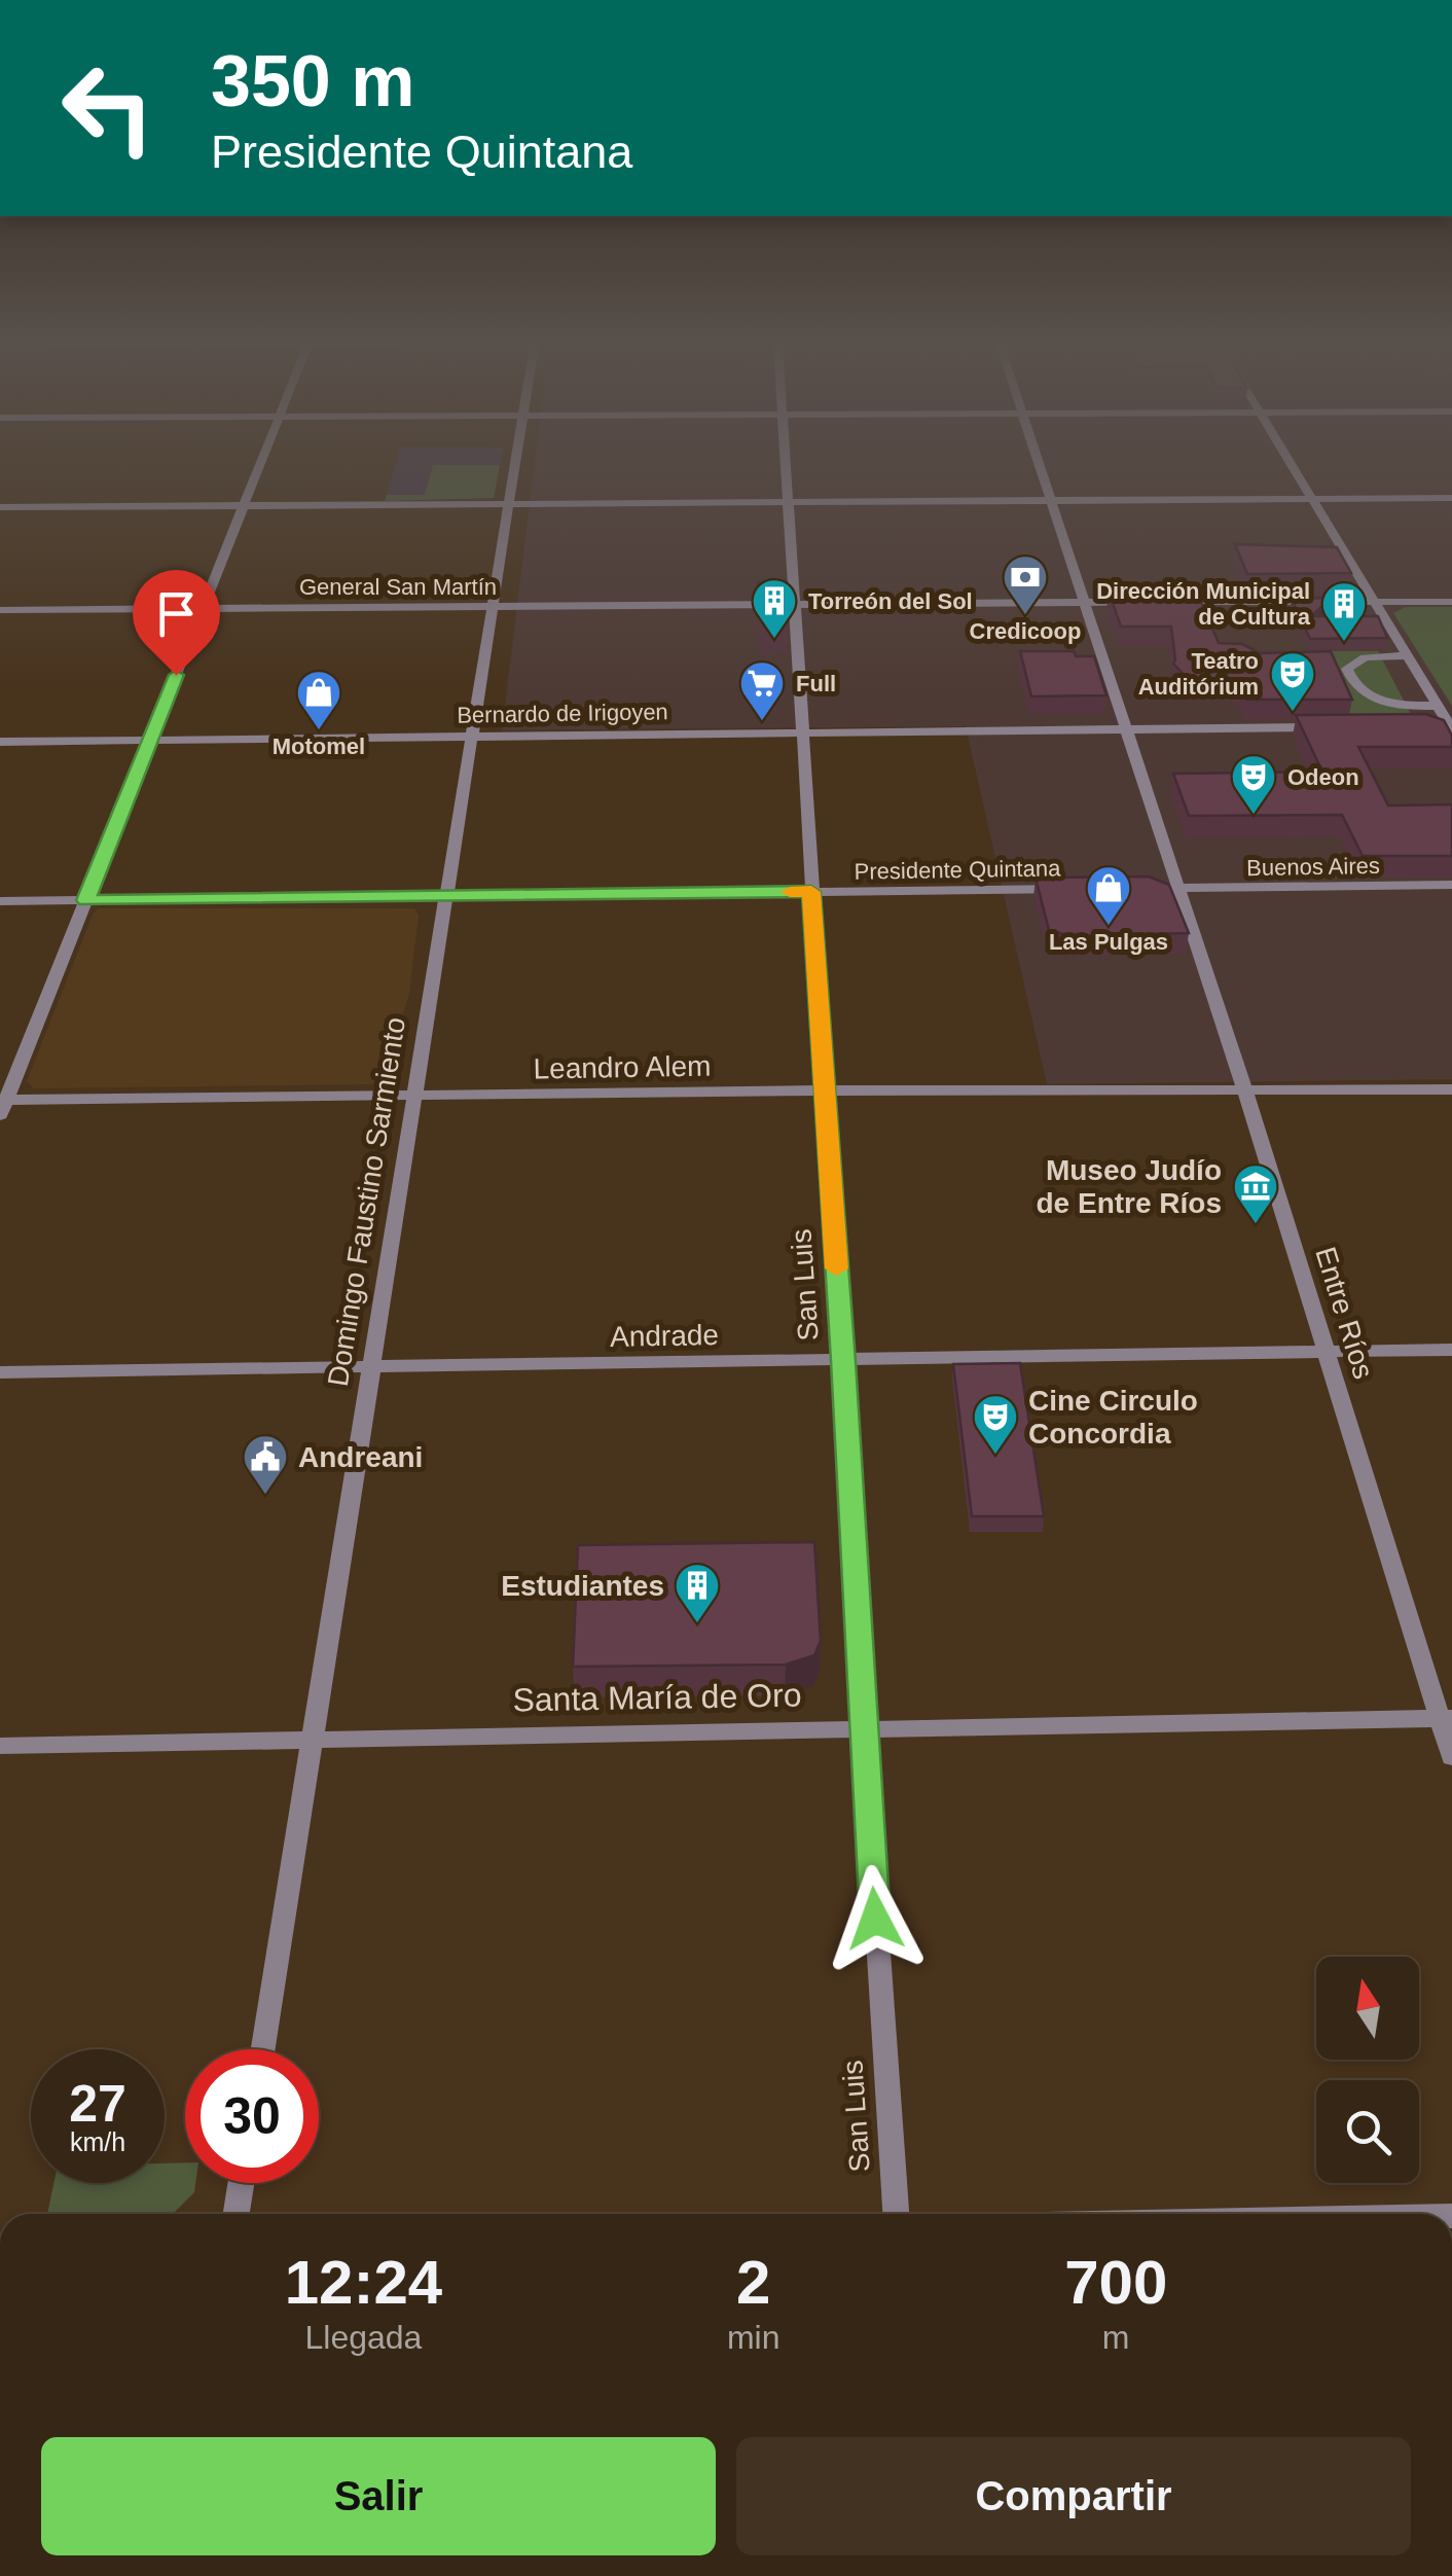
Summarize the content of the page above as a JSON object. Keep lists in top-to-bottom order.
{
  "streets": {
    "street": [
      "General San Martín",
      "Bernardo de Irigoyen",
      "Buenos Aires",
      "Presidente Quintana",
      "Leandro Alem",
      "Domingo Faustino Sarmiento",
      "San Luis",
      "Entre Ríos",
      "Andrade",
      "Santa María de Oro"
    ]
  },
  "crossings": [
    ["General San Martín", "Domingo Faustino Sarmiento"],
    ["General San Martín", "San Luis"],
    ["General San Martín", "Entre Ríos"],
    ["Bernardo de Irigoyen", "Domingo Faustino Sarmiento"],
    ["Bernardo de Irigoyen", "San Luis"],
    ["Bernardo de Irigoyen", "Entre Ríos"],
    ["Buenos Aires", "Entre Ríos"],
    ["Presidente Quintana", "Domingo Faustino Sarmiento"],
    ["Presidente Quintana", "San Luis"],
    ["Leandro Alem", "Domingo Faustino Sarmiento"],
    ["Leandro Alem", "San Luis"],
    ["Leandro Alem", "Entre Ríos"],
    ["Domingo Faustino Sarmiento", "Andrade"],
    ["Domingo Faustino Sarmiento", "Santa María de Oro"],
    ["San Luis", "Andrade"],
    ["San Luis", "Santa María de Oro"],
    ["Entre Ríos", "Andrade"],
    ["Entre Ríos", "Santa María de Oro"]
  ],
  "places": {
    "bank": ["Credicoop"],
    "building": ["Torreón del Sol", "Dirección Municipal de Cultura", "Estudiantes"],
    "theatre": ["Teatro Auditórium", "Odeon", "Cine Circulo Concordia"],
    "supermarket": ["Full"],
    "shop": ["Motomel", "Las Pulgas"],
    "museum": ["Museo Judío de Entre Ríos"],
    "public building": ["Andreani"]
  },
  "north": "top",
  "page": {
    "turn": ["350 m", "Presidente Quintana"],
    "speed": "27 km/h",
    "limit": "30",
    "eta": [
      "12:24",
      "Llegada",
      "2",
      "min",
      "700",
      "m"
    ],
    "buttons": ["Salir", "Compartir"]
  }
}
